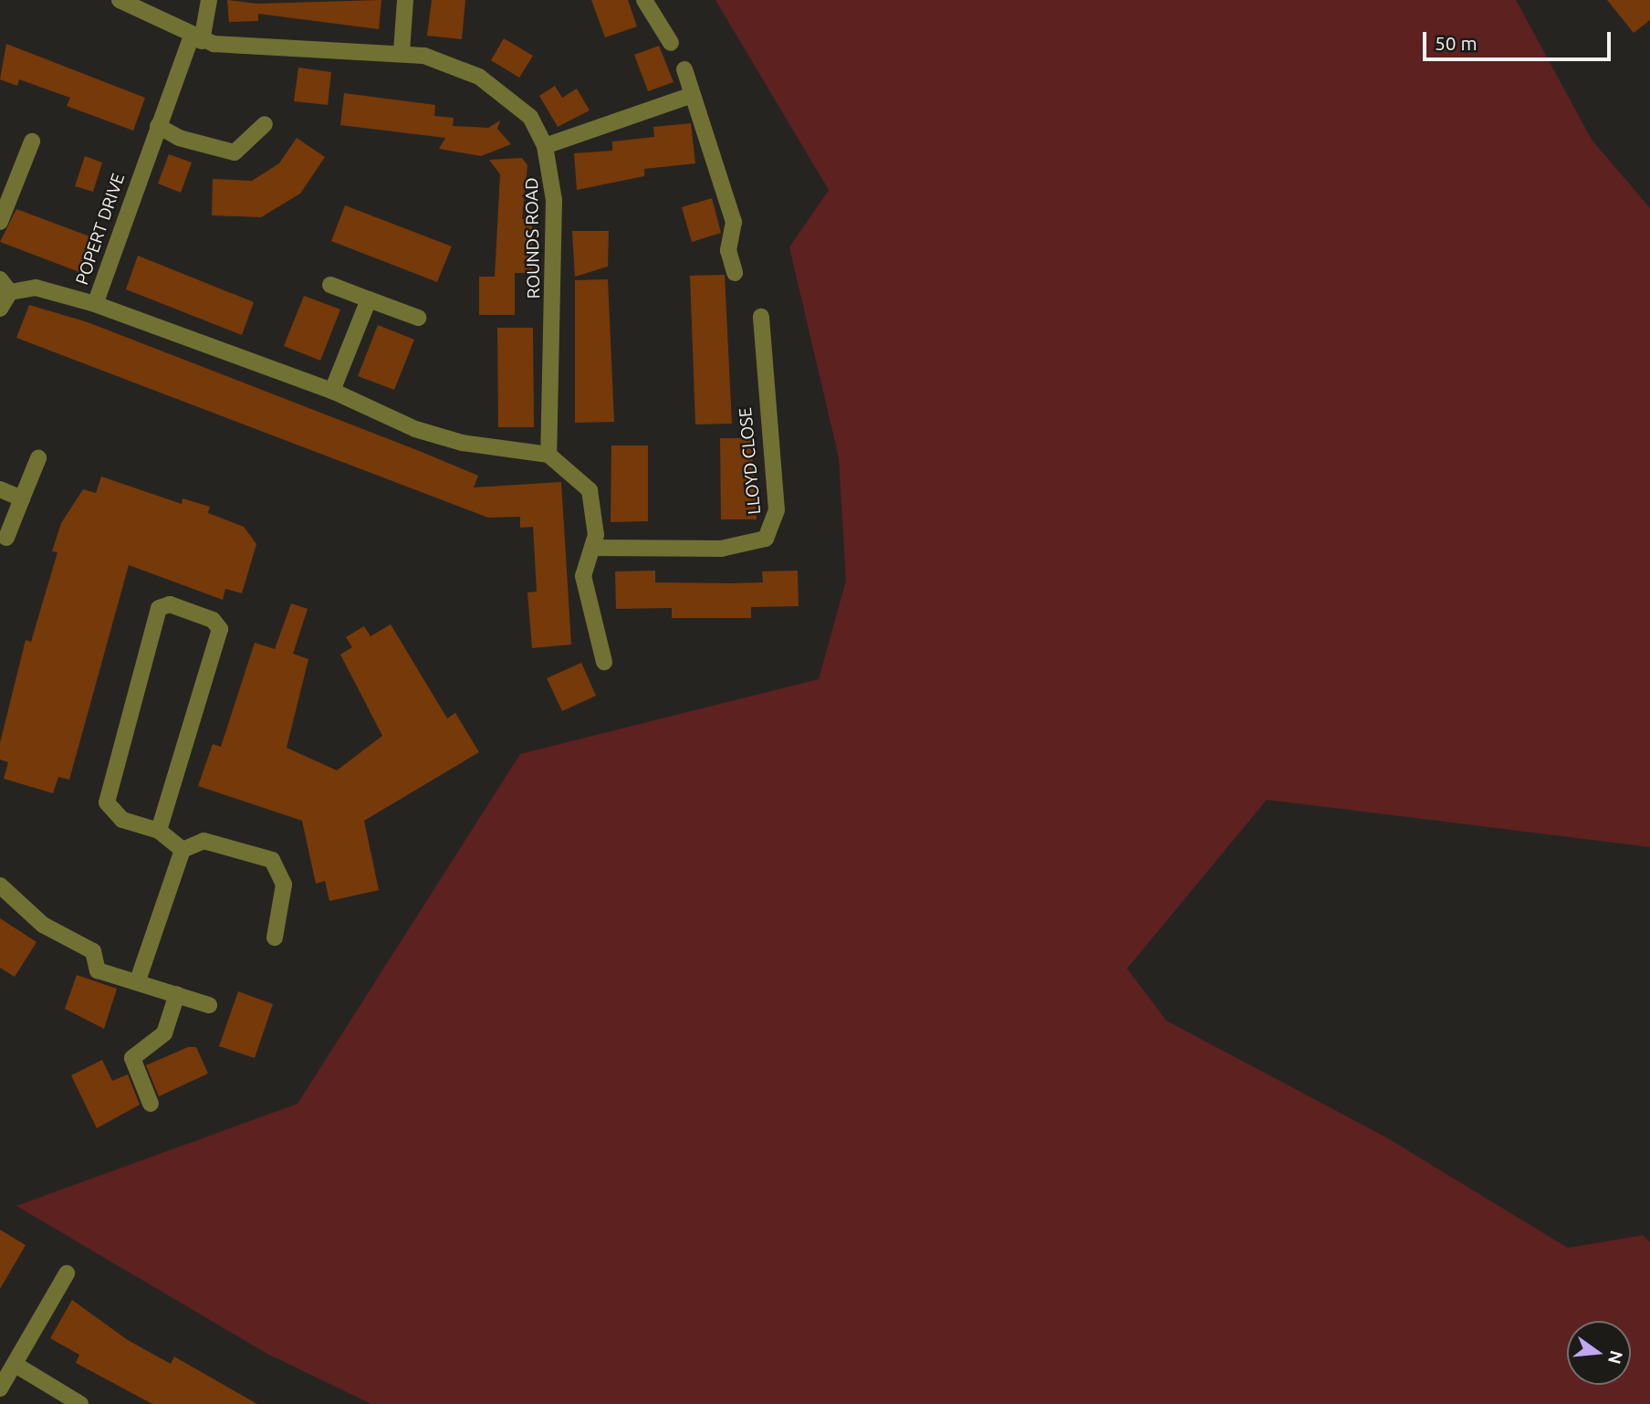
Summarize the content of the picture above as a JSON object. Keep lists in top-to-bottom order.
{
  "streets": {
    "street": ["POPERT DRIVE", "ROUNDS ROAD", "LLOYD CLOSE"]
  },
  "crossings": [
    ["POPERT DRIVE", "ROUNDS ROAD"]
  ],
  "scale_bar": "50 m",
  "north": "right"
}
